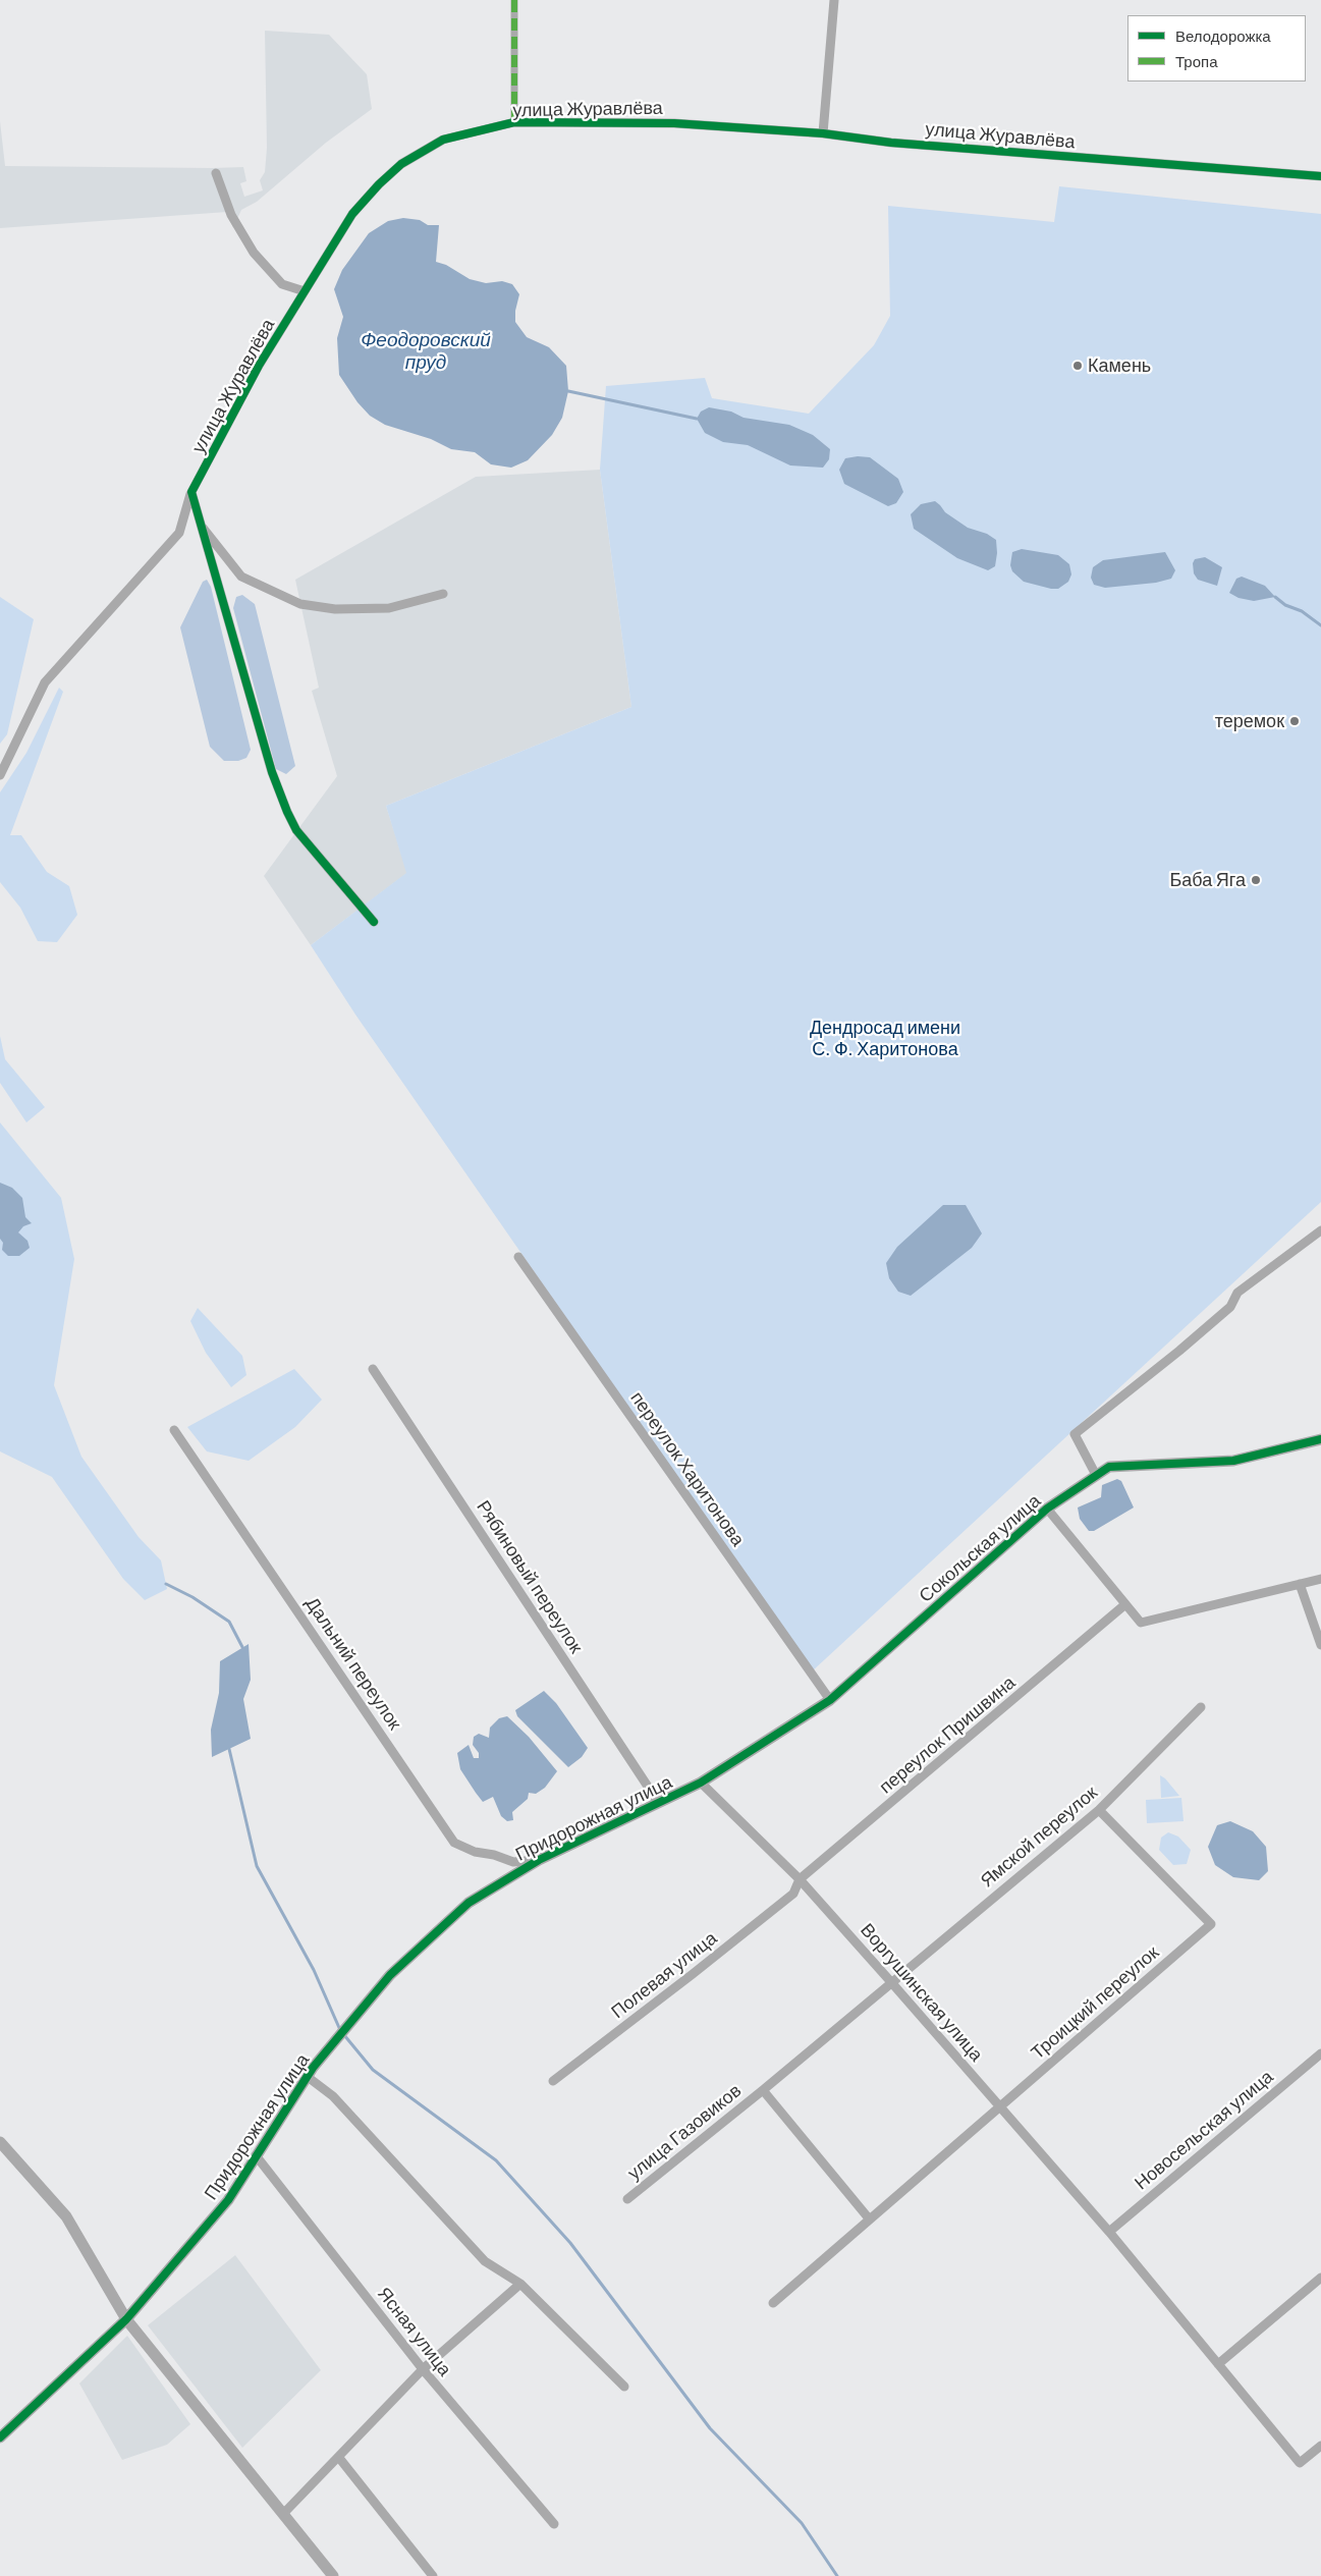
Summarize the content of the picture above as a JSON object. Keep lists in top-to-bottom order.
{
  "streets": {
    "street": [
      "улица Журавлёва",
      "переулок Харитонова",
      "Сокольская улица",
      "Рябиновый переулок",
      "Дальний переулок",
      "переулок Пришвина",
      "Придорожная улица",
      "Ямской переулок",
      "Полевая улица",
      "Воргушинская улица",
      "Троицкий переулок",
      "Новосельская улица",
      "улица Газовиков",
      "Ясная улица"
    ]
  },
  "crossings": [
    ["переулок Харитонова", "Сокольская улица"],
    ["Сокольская улица", "Придорожная улица"],
    ["Сокольская улица", "Воргушинская улица"],
    ["Рябиновый переулок", "Придорожная улица"],
    ["Дальний переулок", "Придорожная улица"],
    ["переулок Пришвина", "Полевая улица"],
    ["переулок Пришвина", "Воргушинская улица"],
    ["Придорожная улица", "Воргушинская улица"],
    ["Придорожная улица", "Ясная улица"],
    ["Ямской переулок", "Воргушинская улица"],
    ["Ямской переулок", "Троицкий переулок"],
    ["Ямской переулок", "улица Газовиков"],
    ["Воргушинская улица", "Троицкий переулок"],
    ["Воргушинская улица", "Новосельская улица"]
  ],
  "water": ["Феодоровский пруд"],
  "parks": ["Дендросад имени С. Ф. Харитонова"],
  "places": ["Камень", "теремок", "Баба Яга"],
  "legend": ["Велодорожка", "Тропа"]
}
